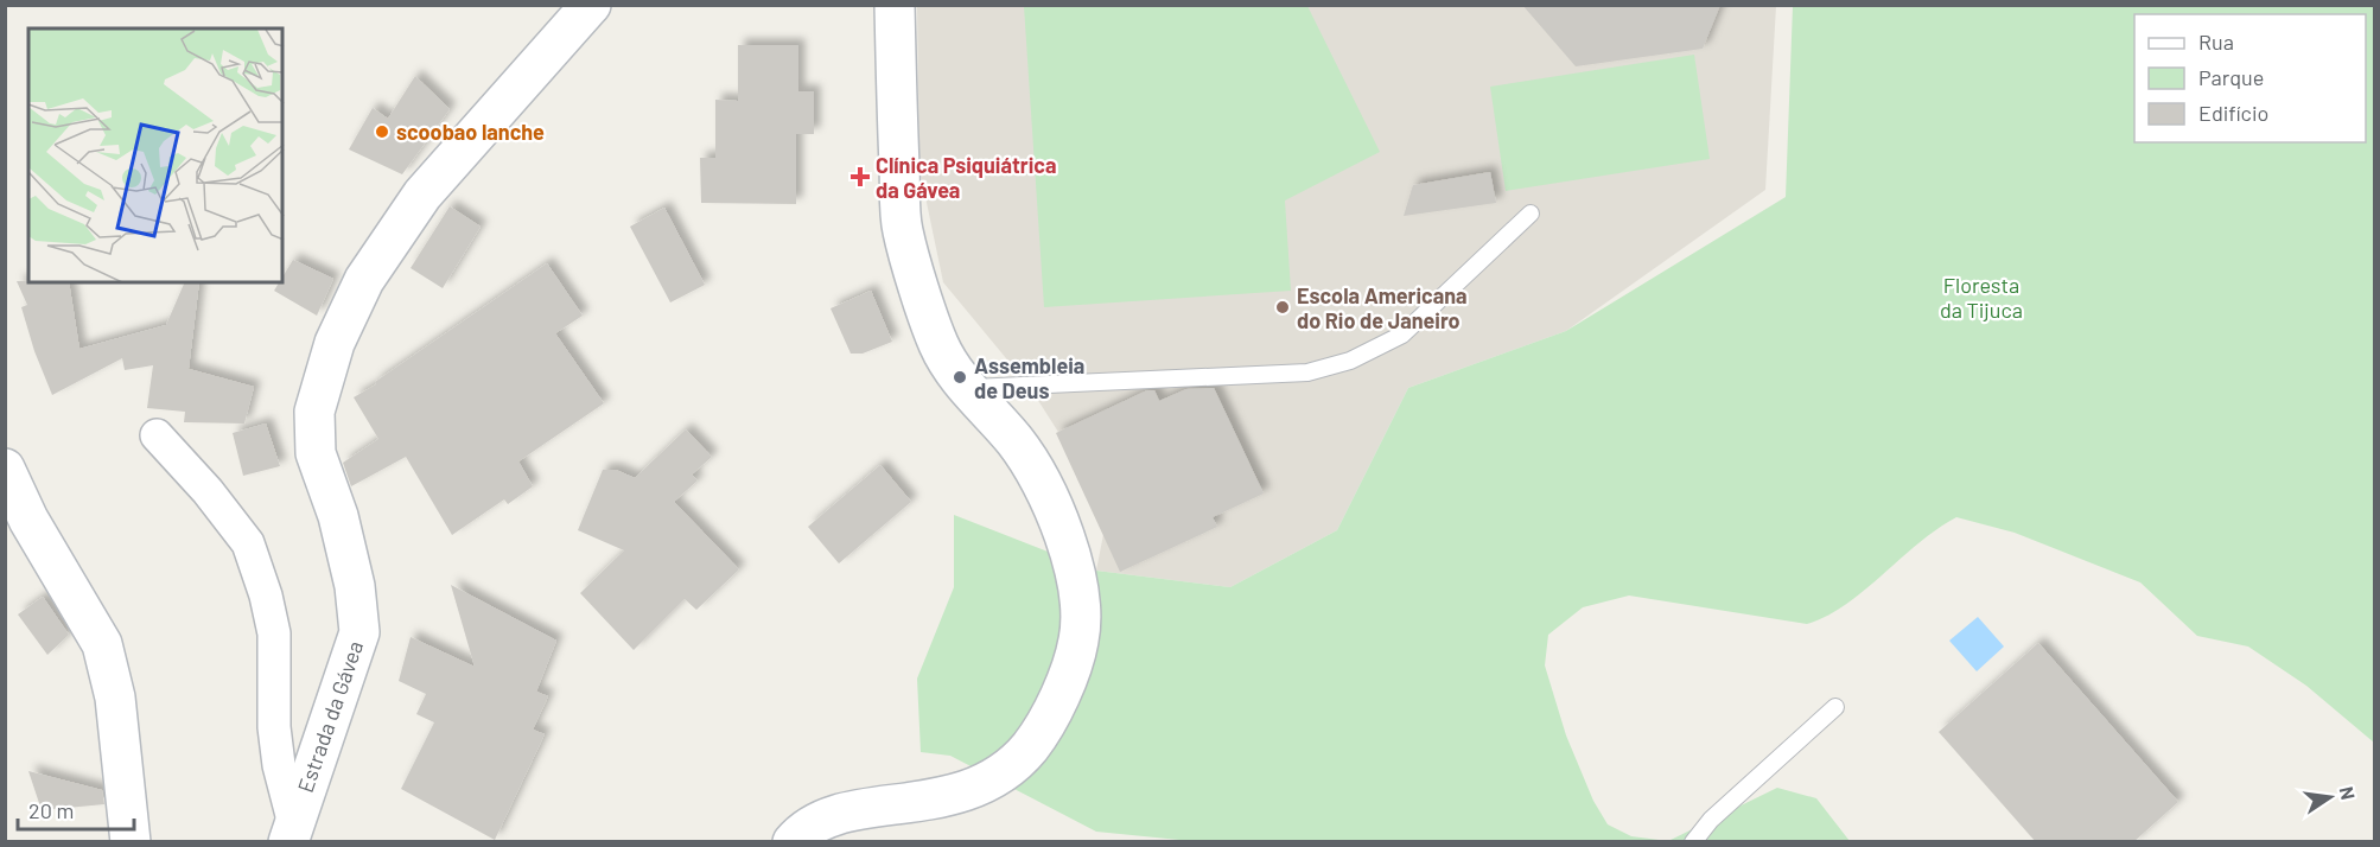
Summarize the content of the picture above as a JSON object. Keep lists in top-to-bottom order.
{
  "streets": {
    "street": ["Estrada da Gávea"]
  },
  "parks": ["Floresta da Tijuca"],
  "places": {
    "other": ["scoobao lanche", "Escola Americana do Rio de Janeiro", "Assembleia de Deus"],
    "health": ["Clínica Psiquiátrica da Gávea"]
  },
  "legend": ["Rua", "Parque", "Edifício"],
  "scale_bar": "20 m",
  "north": "right"
}
